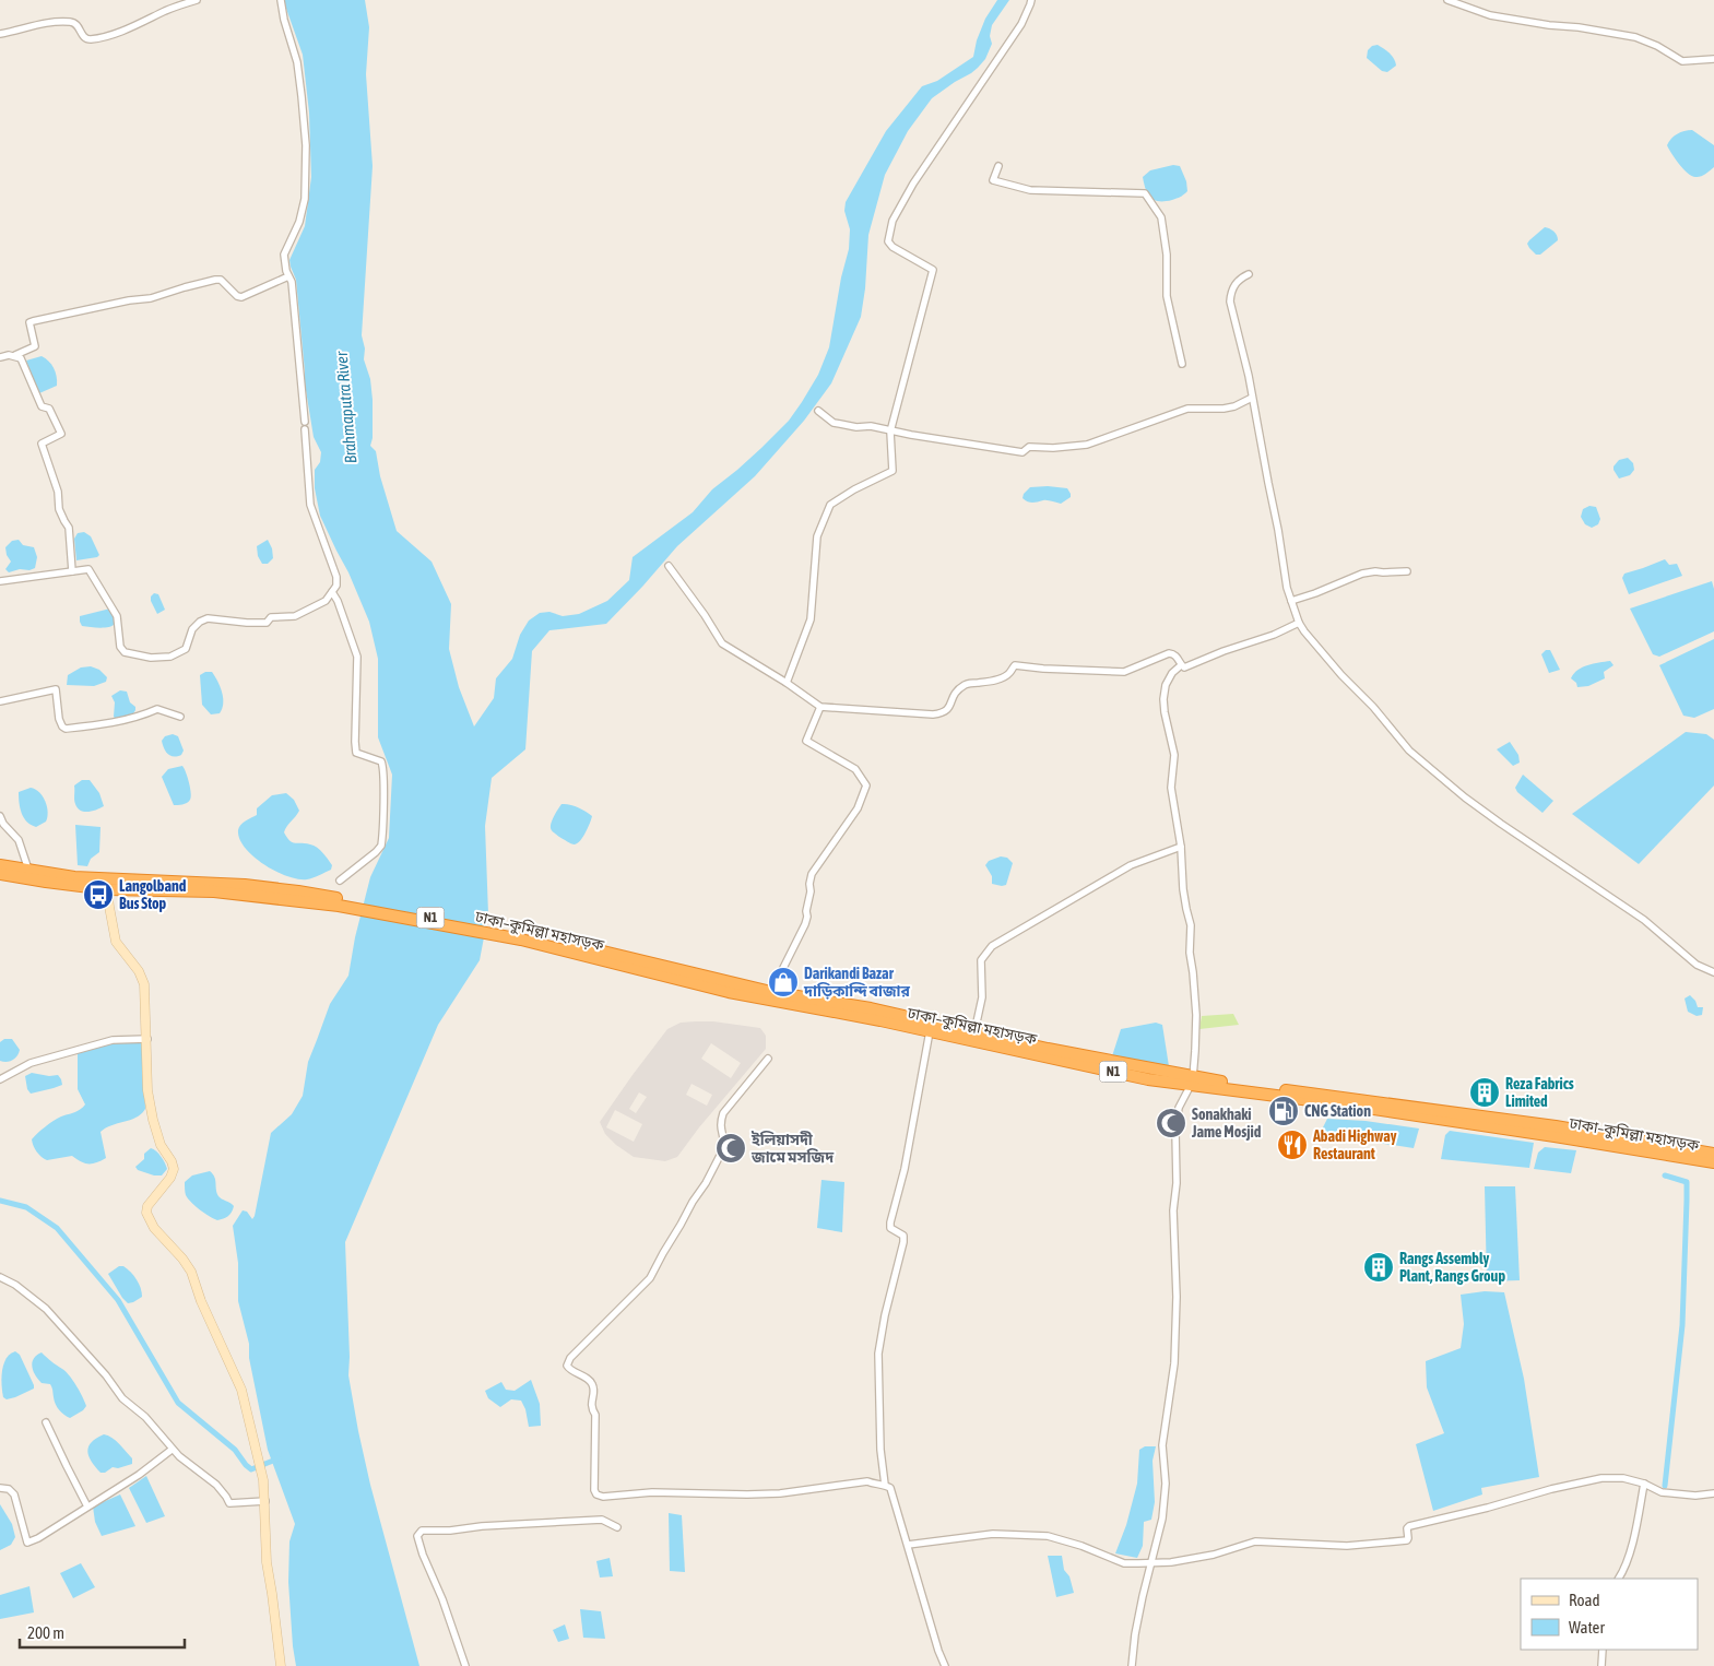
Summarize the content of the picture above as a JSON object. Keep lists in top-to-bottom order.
{
  "streets": {
    "highway": ["N1", "ঢাকা–কুমিল্লা মহাসড়ক"]
  },
  "water": ["Brahmaputra River"],
  "places": {
    "bus stop": ["Langolband Bus Stop"],
    "shop": ["Darikandi Bazar দাড়িকান্দি বাজার"],
    "building": ["Reza Fabrics Limited", "Rangs Assembly Plant, Rangs Group"],
    "fuel station": ["CNG Station"],
    "mosque": ["Sonakhaki Jame Mosjid", "ইলিয়াসদী জামে মসজিদ"],
    "restaurant": ["Abadi Highway Restaurant"]
  },
  "legend": ["Road", "Water"],
  "scale_bar": "200 m"
}
